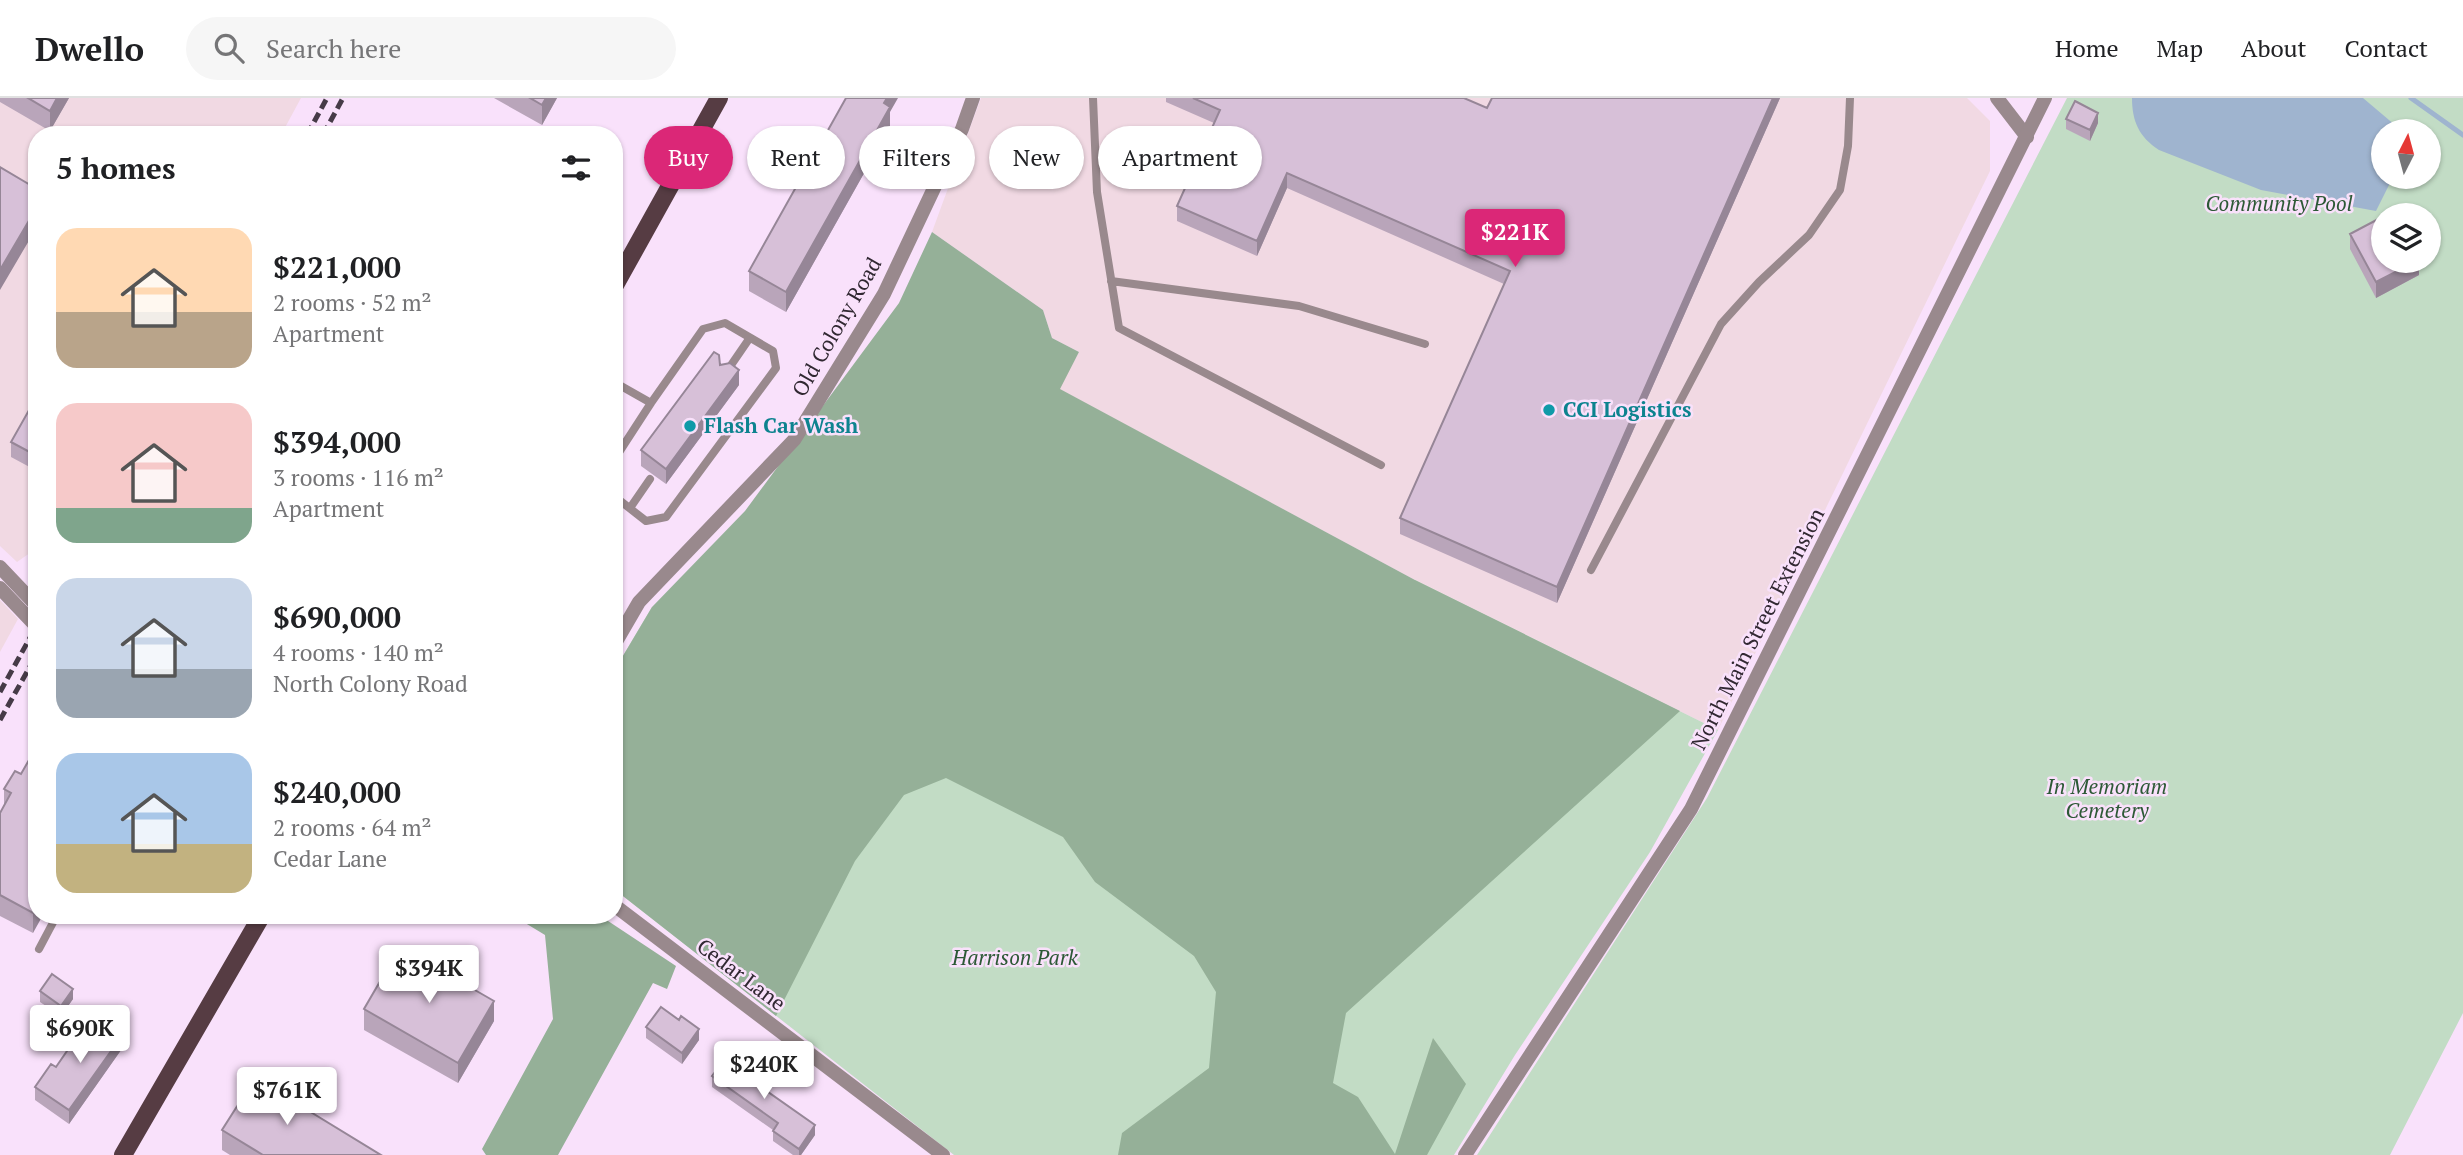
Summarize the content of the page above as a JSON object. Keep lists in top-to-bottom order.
{
  "streets": {
    "street": ["Old Colony Road", "North Main Street Extension", "Cedar Lane"]
  },
  "parks": ["Community Pool", "In Memoriam Cemetery", "Harrison Park"],
  "places": ["CCI Logistics", "Flash Car Wash"],
  "north": "top",
  "page": {
    "header": "Dwello",
    "search": "Search here",
    "nav": [
      "Home",
      "Map",
      "About",
      "Contact"
    ],
    "chip": [
      "Buy",
      "Rent",
      "Filters",
      "New",
      "Apartment"
    ],
    "heading": "5 homes",
    "price": [
      "$221K",
      "$394K",
      "$690K",
      "$240K",
      "$761K"
    ],
    "list": [
      {
        "name": "$221,000",
        "note": "2 rooms · 52 m² · Apartment"
      },
      {
        "name": "$394,000",
        "note": "3 rooms · 116 m² · Apartment"
      },
      {
        "name": "$690,000",
        "note": "4 rooms · 140 m² · North Colony Road"
      },
      {
        "name": "$240,000",
        "note": "2 rooms · 64 m² · Cedar Lane"
      }
    ]
  }
}
